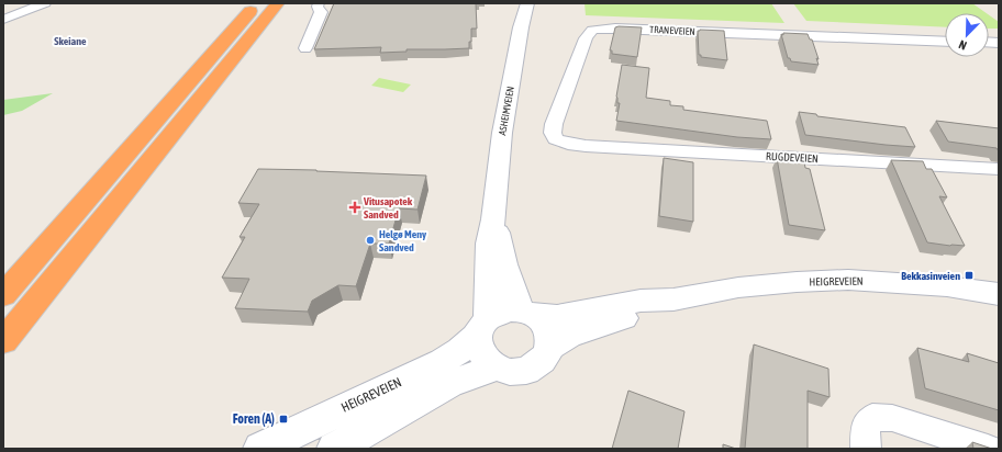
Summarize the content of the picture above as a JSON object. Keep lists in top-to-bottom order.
{
  "streets": {
    "main road": ["ASHEIMVEIEN", "HEIGREVEIEN"],
    "street": ["TRANEVEIEN", "RUGDEVEIEN"]
  },
  "crossings": [
    ["TRANEVEIEN", "RUGDEVEIEN"],
    ["ASHEIMVEIEN", "HEIGREVEIEN"]
  ],
  "districts": ["Skeiane"],
  "places": {
    "health": ["Vitusapotek Sandved"],
    "other": ["Helgø Meny Sandved"],
    "transit": ["Bekkasinveien", "Foren (A)"]
  },
  "north": "bottom left"
}
